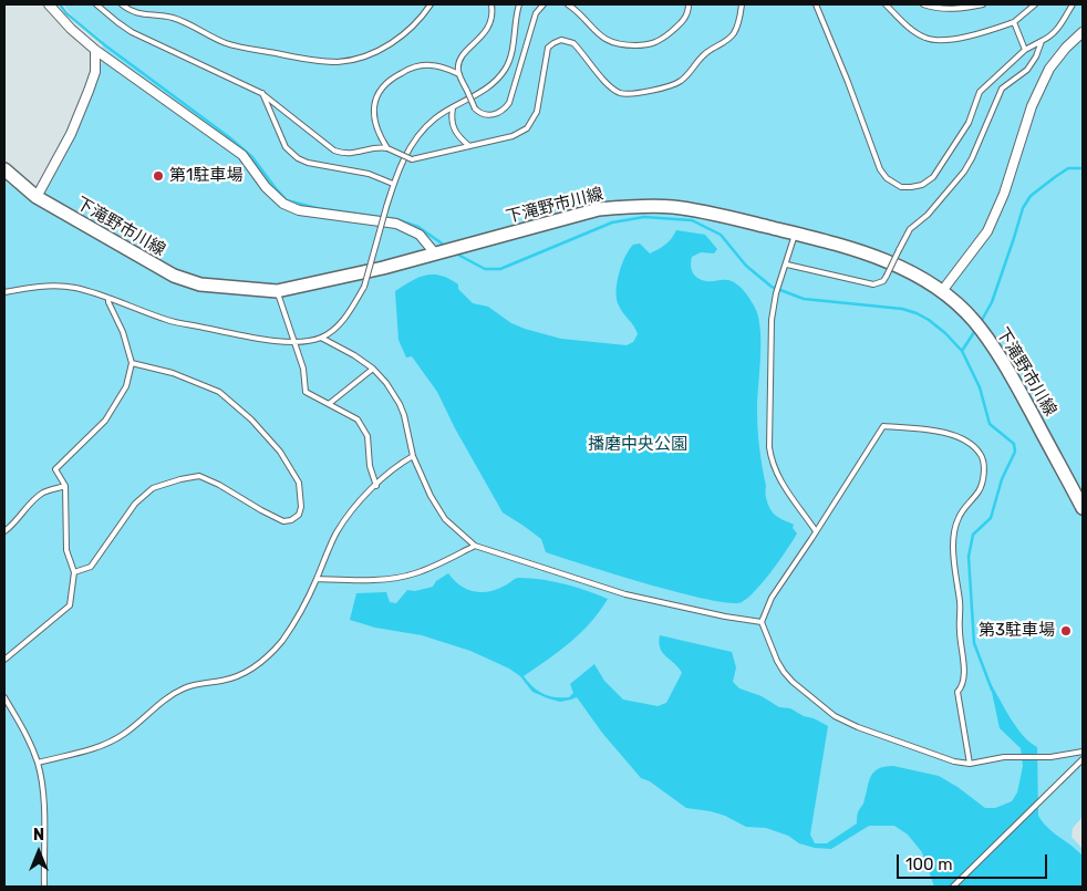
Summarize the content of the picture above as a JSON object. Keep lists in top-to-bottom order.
{
  "streets": {
    "main road": ["下滝野市川線"]
  },
  "parks": ["播磨中央公園"],
  "places": ["第1駐車場", "第3駐車場"],
  "scale_bar": "100 m",
  "north": "top"
}
